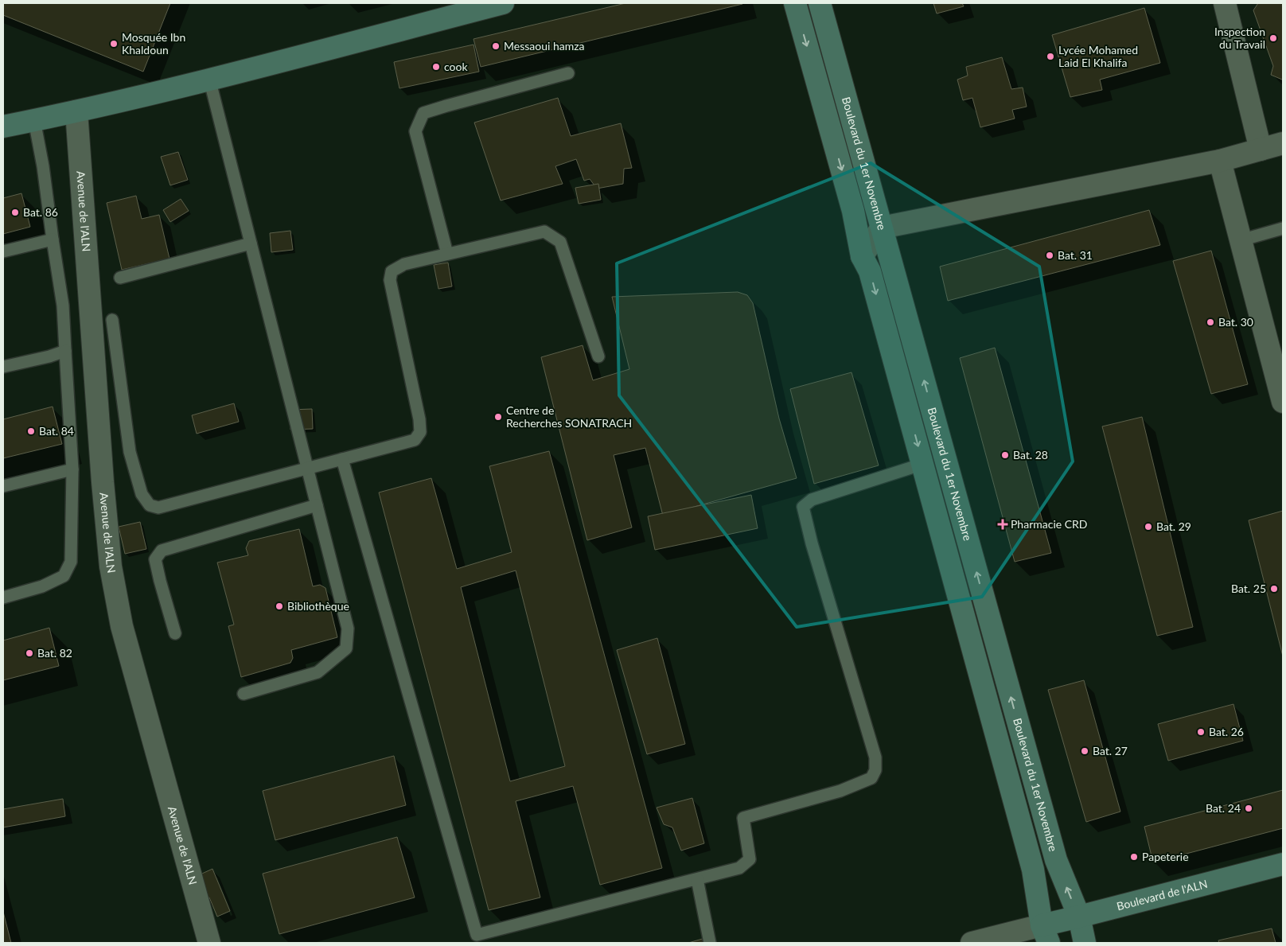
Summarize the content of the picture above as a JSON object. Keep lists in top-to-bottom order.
{
  "streets": {
    "main road": ["Boulevard du 1er Novembre", "Boulevard de l'ALN"],
    "street": ["Avenue de l'ALN"]
  },
  "crossings": [
    ["Boulevard du 1er Novembre", "Boulevard de l'ALN"]
  ],
  "places": {
    "other": [
      "Inspection du Travail",
      "Mosquée Ibn Khaldoun",
      "Messaoui hamza",
      "Lycée Mohamed Laid El Khalifa",
      "cook",
      "Bat. 86",
      "Bat. 31",
      "Bat. 30",
      "Centre de Recherches SONATRACH",
      "Bat. 84",
      "Bat. 28",
      "Bat. 29",
      "Bat. 25",
      "Bibliothèque",
      "Bat. 82",
      "Bat. 26",
      "Bat. 27",
      "Bat. 24",
      "Papeterie"
    ],
    "health": ["Pharmacie CRD"]
  }
}
